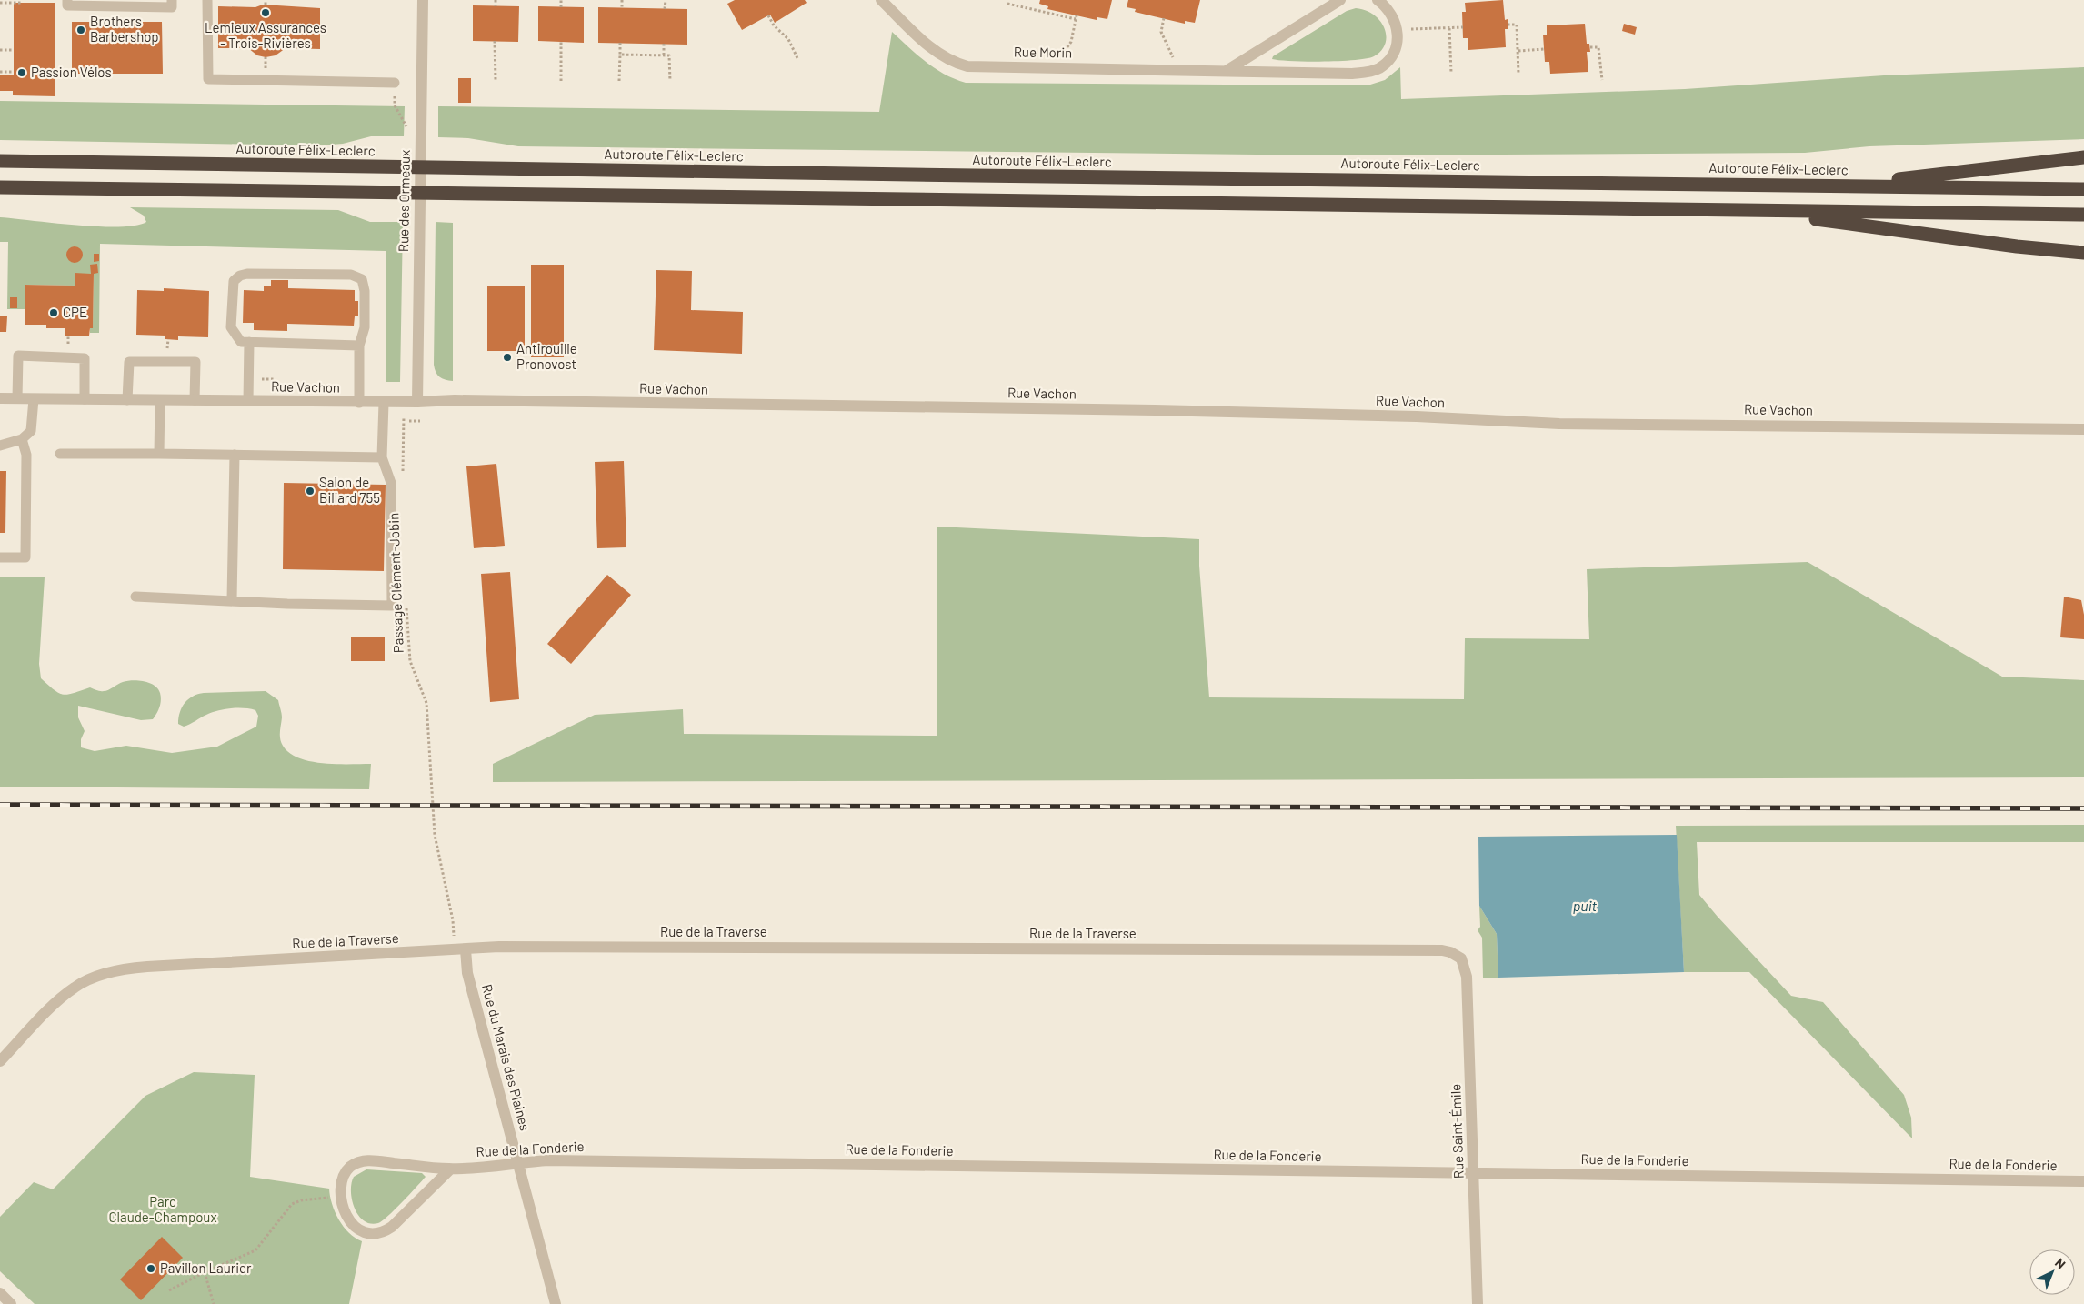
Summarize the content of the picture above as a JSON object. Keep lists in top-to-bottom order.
{
  "streets": {
    "highway": ["Autoroute Félix-Leclerc"],
    "street": [
      "Rue Morin",
      "Rue des Ormeaux",
      "Rue Vachon",
      "Rue de la Traverse",
      "Rue du Marais des Plaines",
      "Rue Saint-Émile",
      "Rue de la Fonderie"
    ],
    "path": ["Passage Clément-Jobin"]
  },
  "crossings": [
    ["Rue des Ormeaux", "Rue Vachon"],
    ["Rue de la Traverse", "Rue du Marais des Plaines"],
    ["Rue de la Traverse", "Rue Saint-Émile"],
    ["Rue du Marais des Plaines", "Rue de la Fonderie"],
    ["Rue Saint-Émile", "Rue de la Fonderie"]
  ],
  "water": ["puit"],
  "parks": ["Parc Claude-Champoux"],
  "places": [
    "Lemieux Assurances - Trois-Rivières",
    "Brothers Barbershop",
    "Passion Vélos",
    "CPE",
    "Antirouille Pronovost",
    "Salon de Billard 755",
    "Pavillon Laurier"
  ],
  "north": "top right"
}
